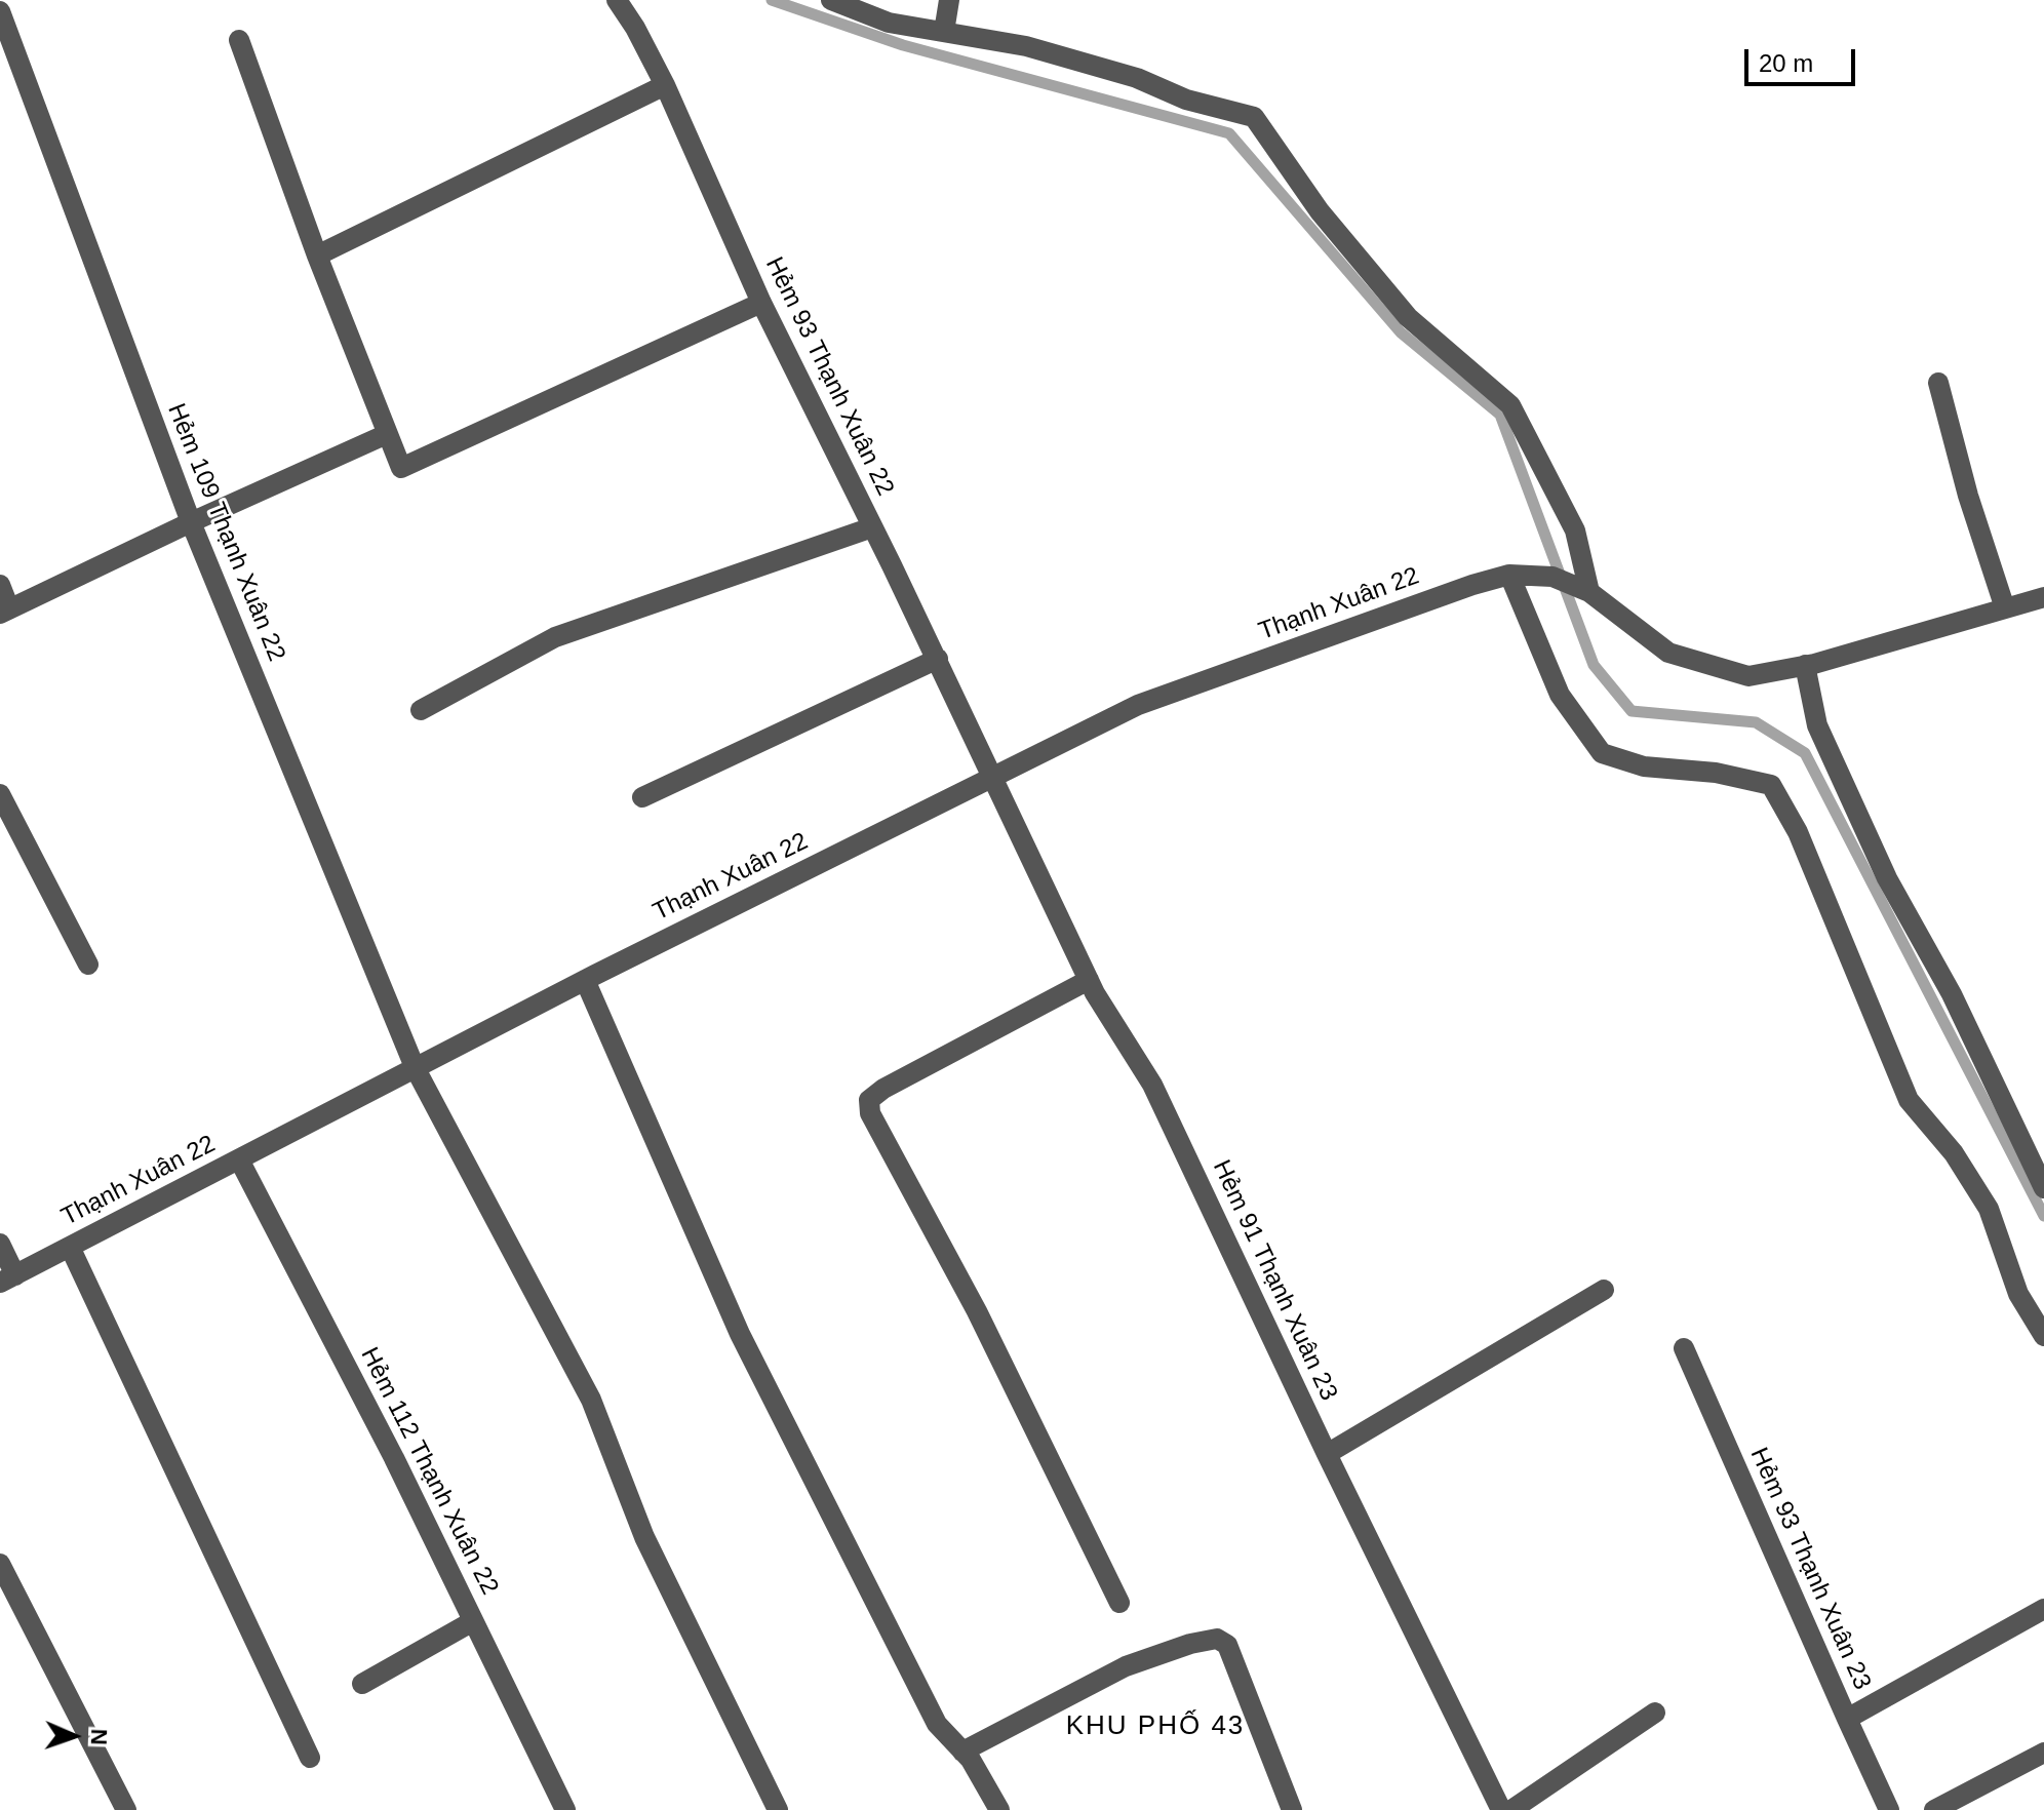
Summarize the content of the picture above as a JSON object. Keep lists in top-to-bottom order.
{
  "streets": {
    "street": [
      "Hẻm 93 Thạnh Xuân 22",
      "Hẻm 109 Thạnh Xuân 22",
      "Thạnh Xuân 22",
      "Hẻm 91 Thạnh Xuân 23",
      "Hẻm 112 Thạnh Xuân 22",
      "Hẻm 93 Thạnh Xuân 23"
    ]
  },
  "crossings": [
    ["Hẻm 93 Thạnh Xuân 22", "Thạnh Xuân 22"],
    ["Hẻm 93 Thạnh Xuân 22", "Hẻm 91 Thạnh Xuân 23"],
    ["Hẻm 109 Thạnh Xuân 22", "Thạnh Xuân 22"],
    ["Thạnh Xuân 22", "Hẻm 91 Thạnh Xuân 23"],
    ["Thạnh Xuân 22", "Hẻm 112 Thạnh Xuân 22"]
  ],
  "districts": ["KHU PHỐ 43"],
  "scale_bar": "20 m",
  "north": "right"
}
